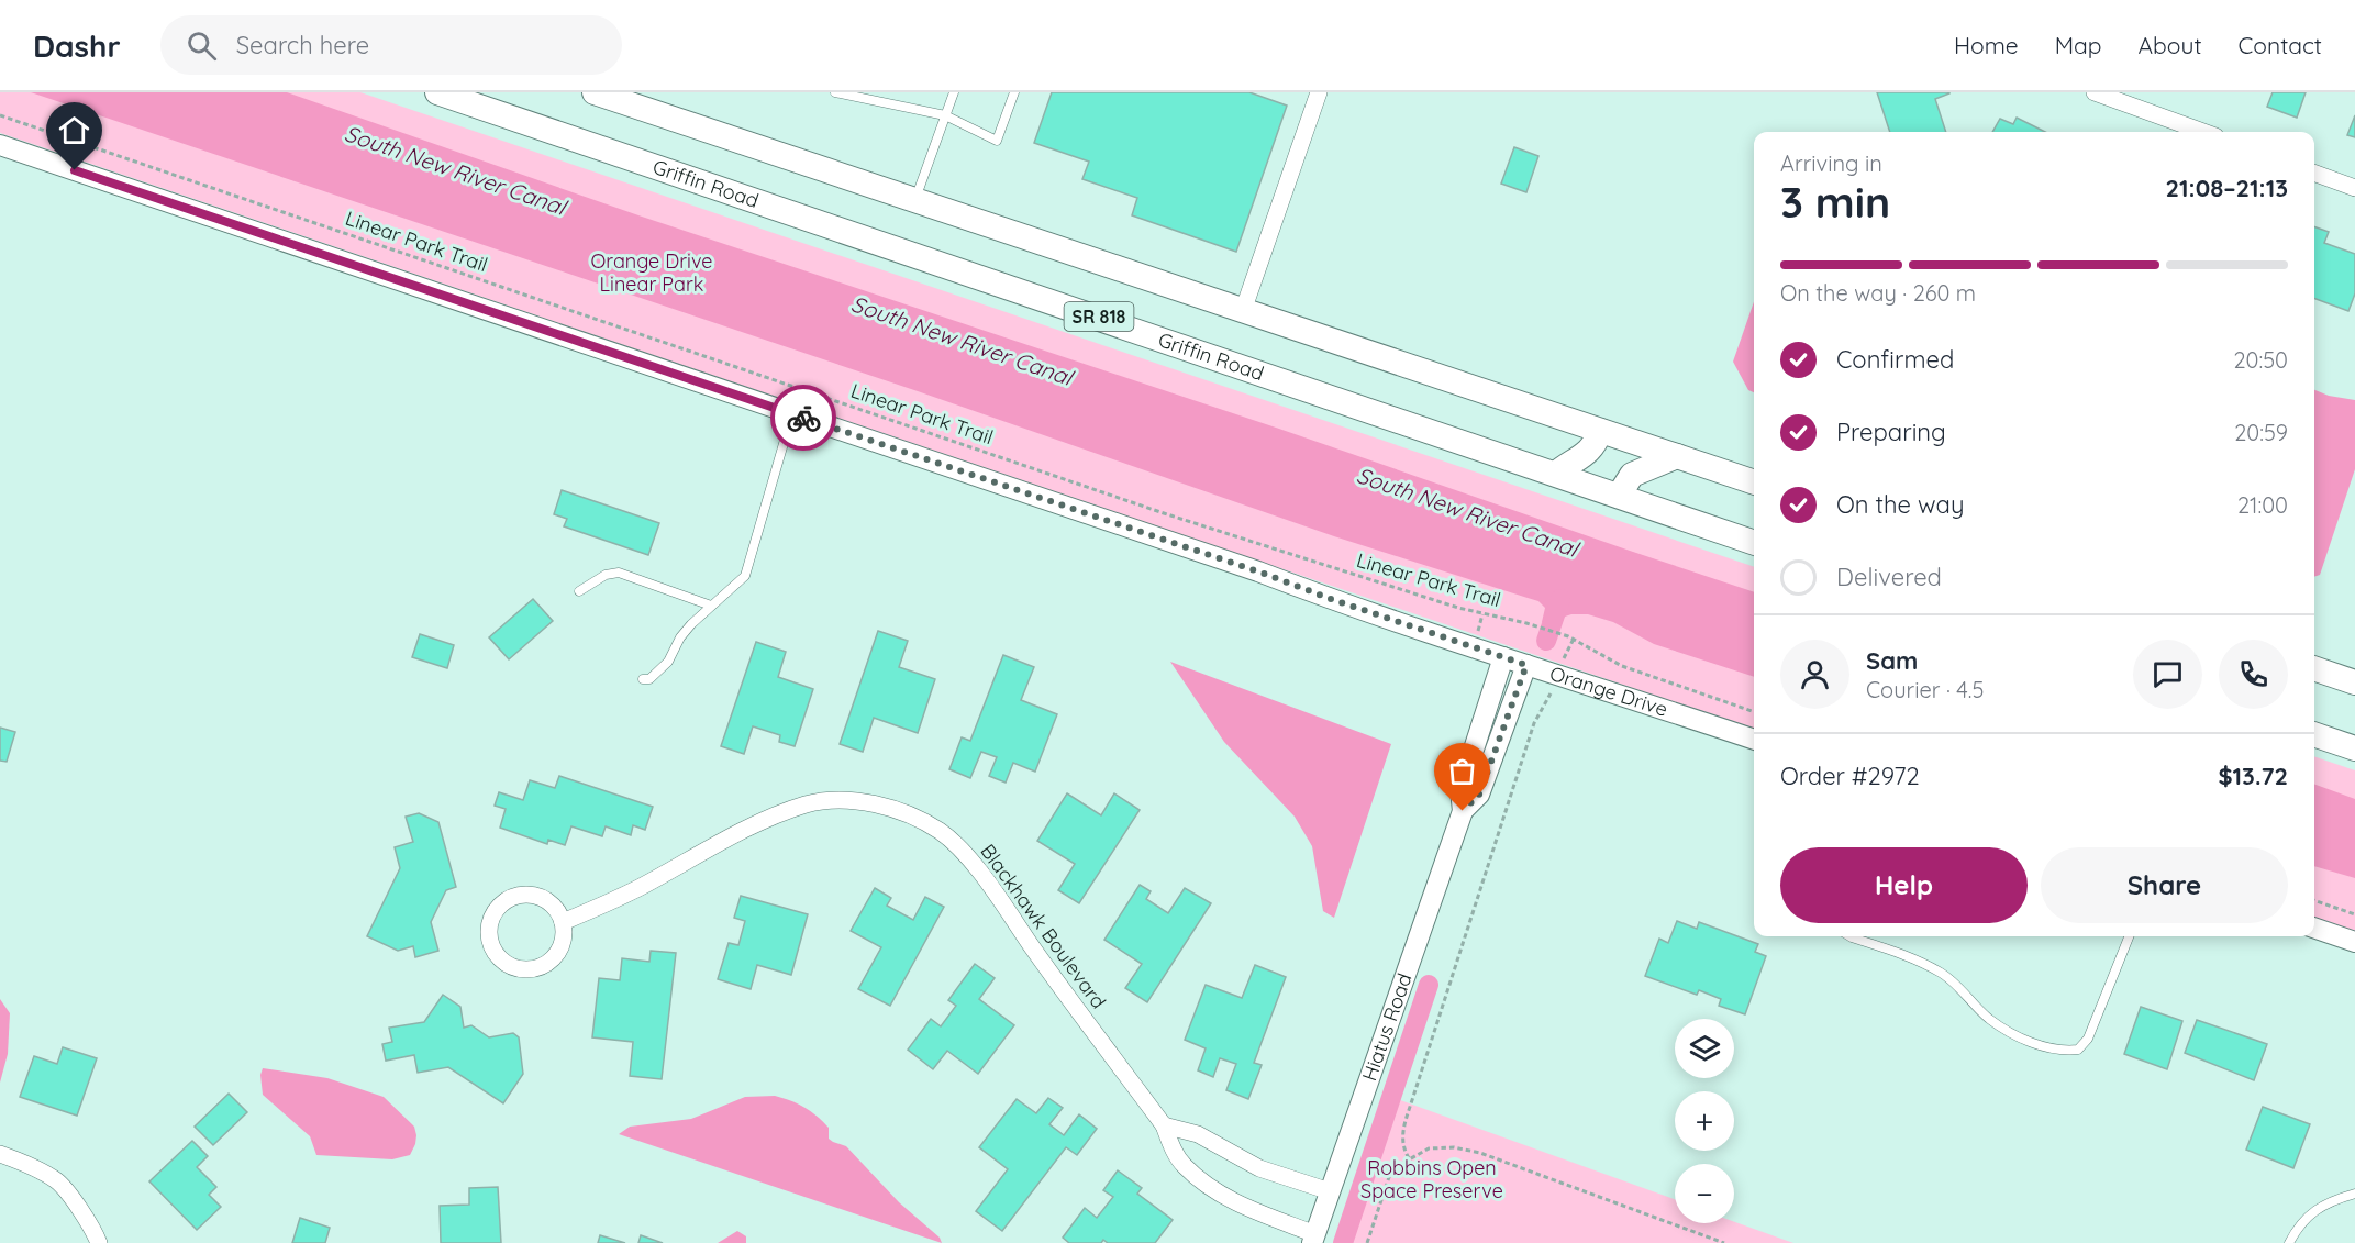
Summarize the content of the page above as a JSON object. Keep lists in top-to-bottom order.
{
  "streets": {
    "main road": ["Griffin Road", "SR 818"],
    "street": ["Orange Drive", "Blackhawk Boulevard", "Hiatus Road"],
    "path": ["Linear Park Trail"]
  },
  "crossings": [
    ["Orange Drive", "Hiatus Road"],
    ["Blackhawk Boulevard", "Hiatus Road"]
  ],
  "water": ["South New River Canal"],
  "parks": ["Orange Drive Linear Park", "Robbins Open Space Preserve"],
  "page": {
    "header": "Dashr",
    "search": "Search here",
    "nav": [
      "Home",
      "Map",
      "About",
      "Contact"
    ],
    "heading": ["3 min", "Arriving in", "21:08–21:13"],
    "panel": [
      "Sam",
      "Courier · 4.5",
      "Order #2972",
      "$13.72"
    ],
    "bar": "On the way · 260 m",
    "list": [
      ["Confirmed", "20:50"],
      ["Preparing", "20:59"],
      ["On the way", "21:00"],
      "Delivered"
    ],
    "buttons": ["Help", "Share"],
    "map_buttons": ["+", "−"]
  }
}
